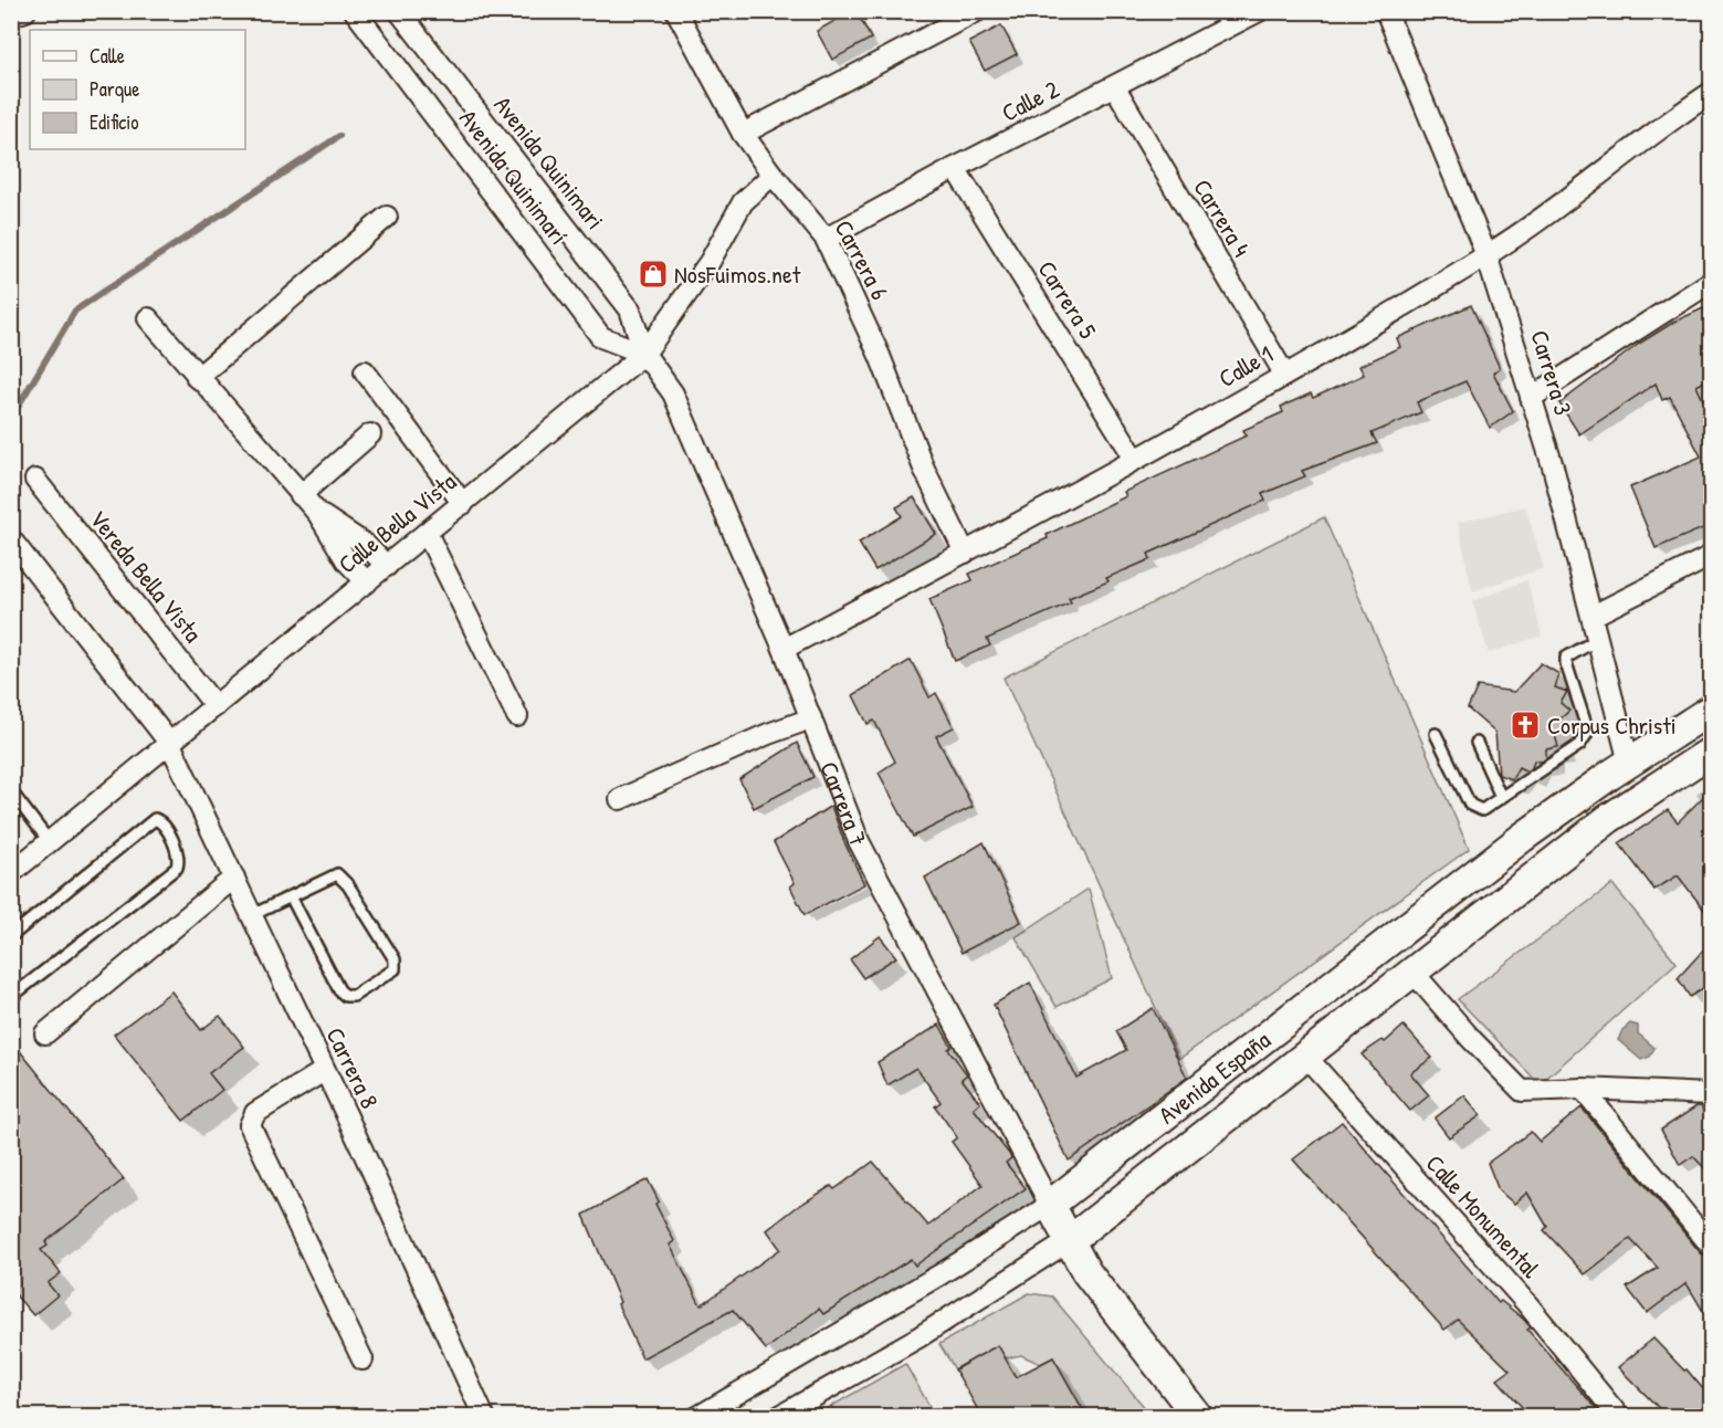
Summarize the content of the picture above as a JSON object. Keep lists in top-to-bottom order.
{
  "streets": {
    "street": [
      "Calle 2",
      "Avenida Quinimari",
      "Avenida Quinimarí",
      "Carrera 4",
      "Carrera 6",
      "Carrera 5",
      "Calle 1",
      "Carrera 3",
      "Calle Bella Vista",
      "Vereda Bella Vista",
      "Carrera 7",
      "Carrera 8",
      "Avenida España",
      "Calle Monumental"
    ]
  },
  "crossings": [
    ["Calle 2", "Carrera 4"],
    ["Calle 2", "Carrera 6"],
    ["Calle 2", "Carrera 5"],
    ["Avenida Quinimari", "Avenida Quinimarí"],
    ["Avenida Quinimari", "Calle Bella Vista"],
    ["Avenida Quinimari", "Carrera 7"],
    ["Avenida Quinimarí", "Calle Bella Vista"],
    ["Avenida Quinimarí", "Carrera 7"],
    ["Carrera 4", "Calle 1"],
    ["Carrera 6", "Calle 1"],
    ["Carrera 6", "Calle Bella Vista"],
    ["Carrera 5", "Calle 1"],
    ["Calle 1", "Carrera 3"],
    ["Calle 1", "Carrera 7"],
    ["Carrera 3", "Avenida España"],
    ["Calle Bella Vista", "Vereda Bella Vista"],
    ["Calle Bella Vista", "Carrera 7"],
    ["Calle Bella Vista", "Carrera 8"],
    ["Carrera 7", "Avenida España"],
    ["Avenida España", "Calle Monumental"]
  ],
  "places": {
    "shop": ["NosFuimos.net"],
    "church": ["Corpus Christi"]
  },
  "legend": ["Calle", "Parque", "Edificio"]
}
